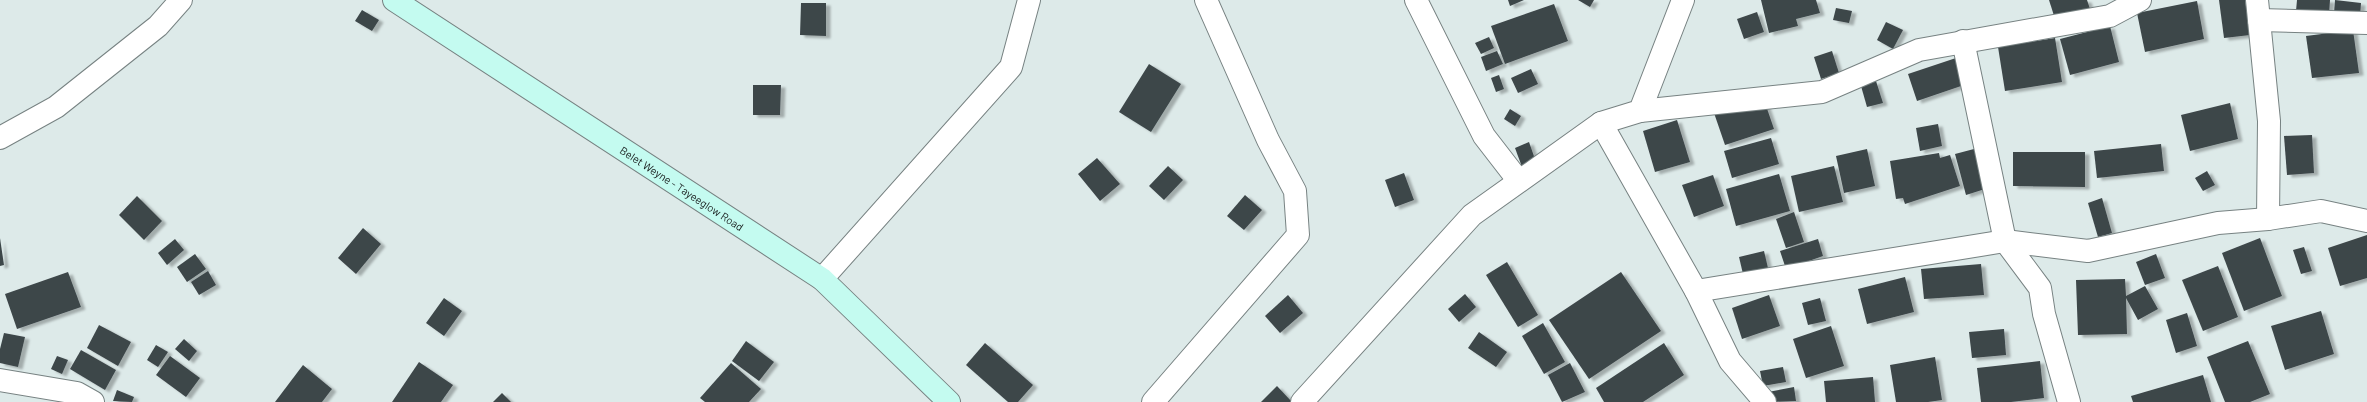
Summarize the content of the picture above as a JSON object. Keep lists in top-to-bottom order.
{
  "streets": {
    "main road": ["Belet Weyne - Tayeeglow Road"]
  }
}
